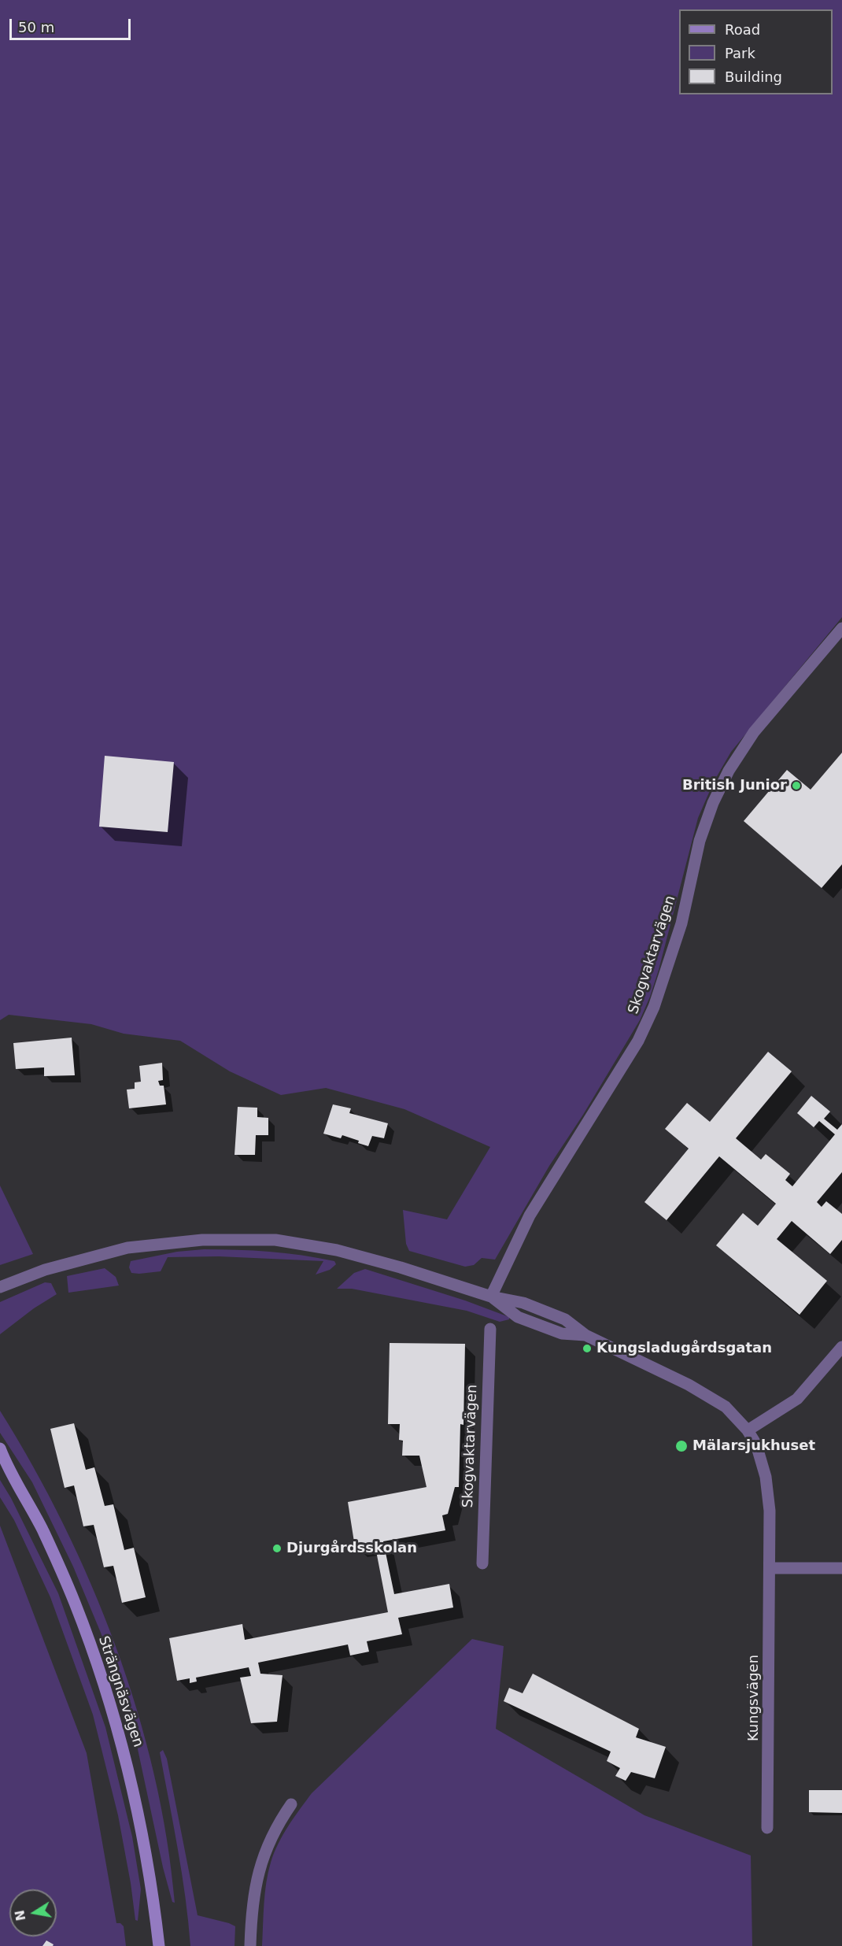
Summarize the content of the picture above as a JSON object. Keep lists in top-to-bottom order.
{
  "streets": {
    "main road": ["Strängnäsvägen"],
    "street": ["Skogvaktarvägen", "Kungsvägen"]
  },
  "places": [
    "British Junior",
    "Kungsladugårdsgatan",
    "Mälarsjukhuset",
    "Djurgårdsskolan"
  ],
  "legend": ["Road", "Park", "Building"],
  "scale_bar": "50 m",
  "north": "left"
}
